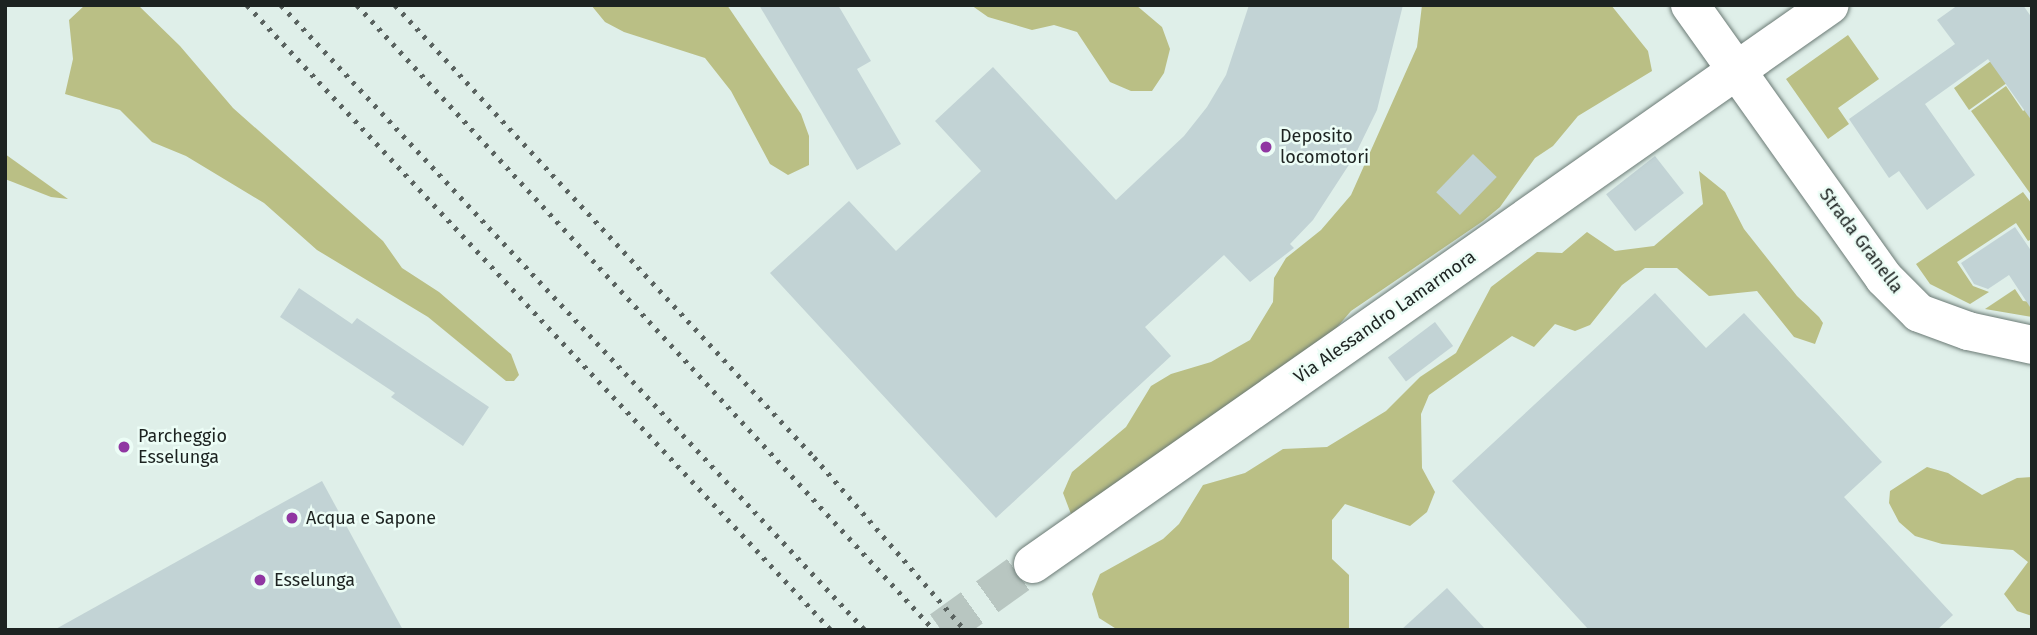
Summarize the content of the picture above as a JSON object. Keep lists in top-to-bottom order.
{
  "streets": {
    "street": ["Strada Granella", "Via Alessandro Lamarmora"]
  },
  "crossings": [
    ["Strada Granella", "Via Alessandro Lamarmora"]
  ],
  "places": [
    "Deposito locomotori",
    "Parcheggio Esselunga",
    "Acqua e Sapone",
    "Esselunga"
  ]
}
